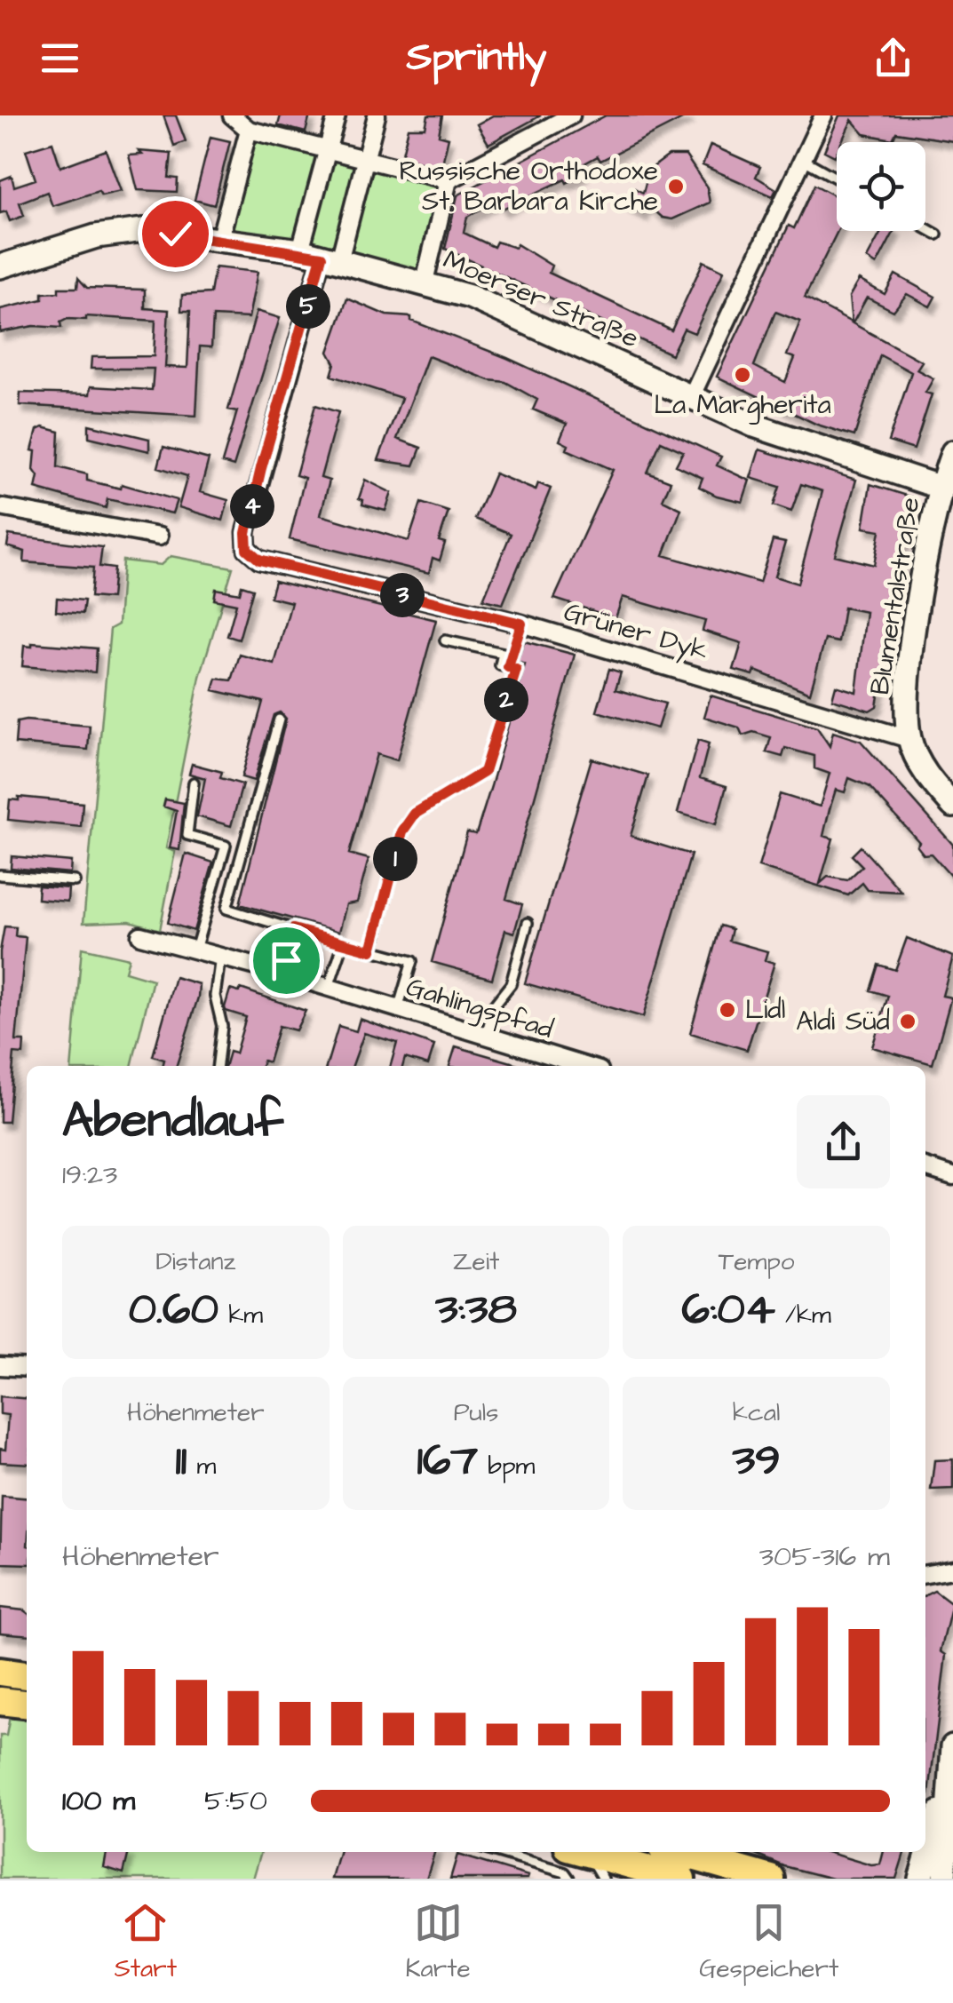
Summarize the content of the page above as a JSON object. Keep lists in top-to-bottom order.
{
  "streets": {
    "main road": ["Moerser Straße", "Blumentalstraße"],
    "street": ["Grüner Dyk", "Gahlingspfad"]
  },
  "crossings": [
    ["Moerser Straße", "Blumentalstraße"],
    ["Moerser Straße", "Grüner Dyk"],
    ["Blumentalstraße", "Grüner Dyk"]
  ],
  "places": [
    "Russische Orthodoxe St. Barbara Kirche",
    "La Margherita",
    "Lidl",
    "Aldi Süd"
  ],
  "page": {
    "header": "Sprintly",
    "pins": [
      "5",
      "4",
      "3",
      "2",
      "1"
    ],
    "heading": ["Abendlauf", "19:23"],
    "stats": [
      ["Distanz", "0.60 km"],
      ["Zeit", "3:38"],
      ["Tempo", "6:04 /km"],
      ["Höhenmeter", "11 m"],
      ["Puls", "167 bpm"],
      ["kcal", "39"]
    ],
    "chart": ["Höhenmeter", "305–316 m"],
    "list": [
      {
        "name": "100 m",
        "note": "5:50"
      }
    ],
    "tabs": ["Start", "Karte", "Gespeichert"]
  }
}
